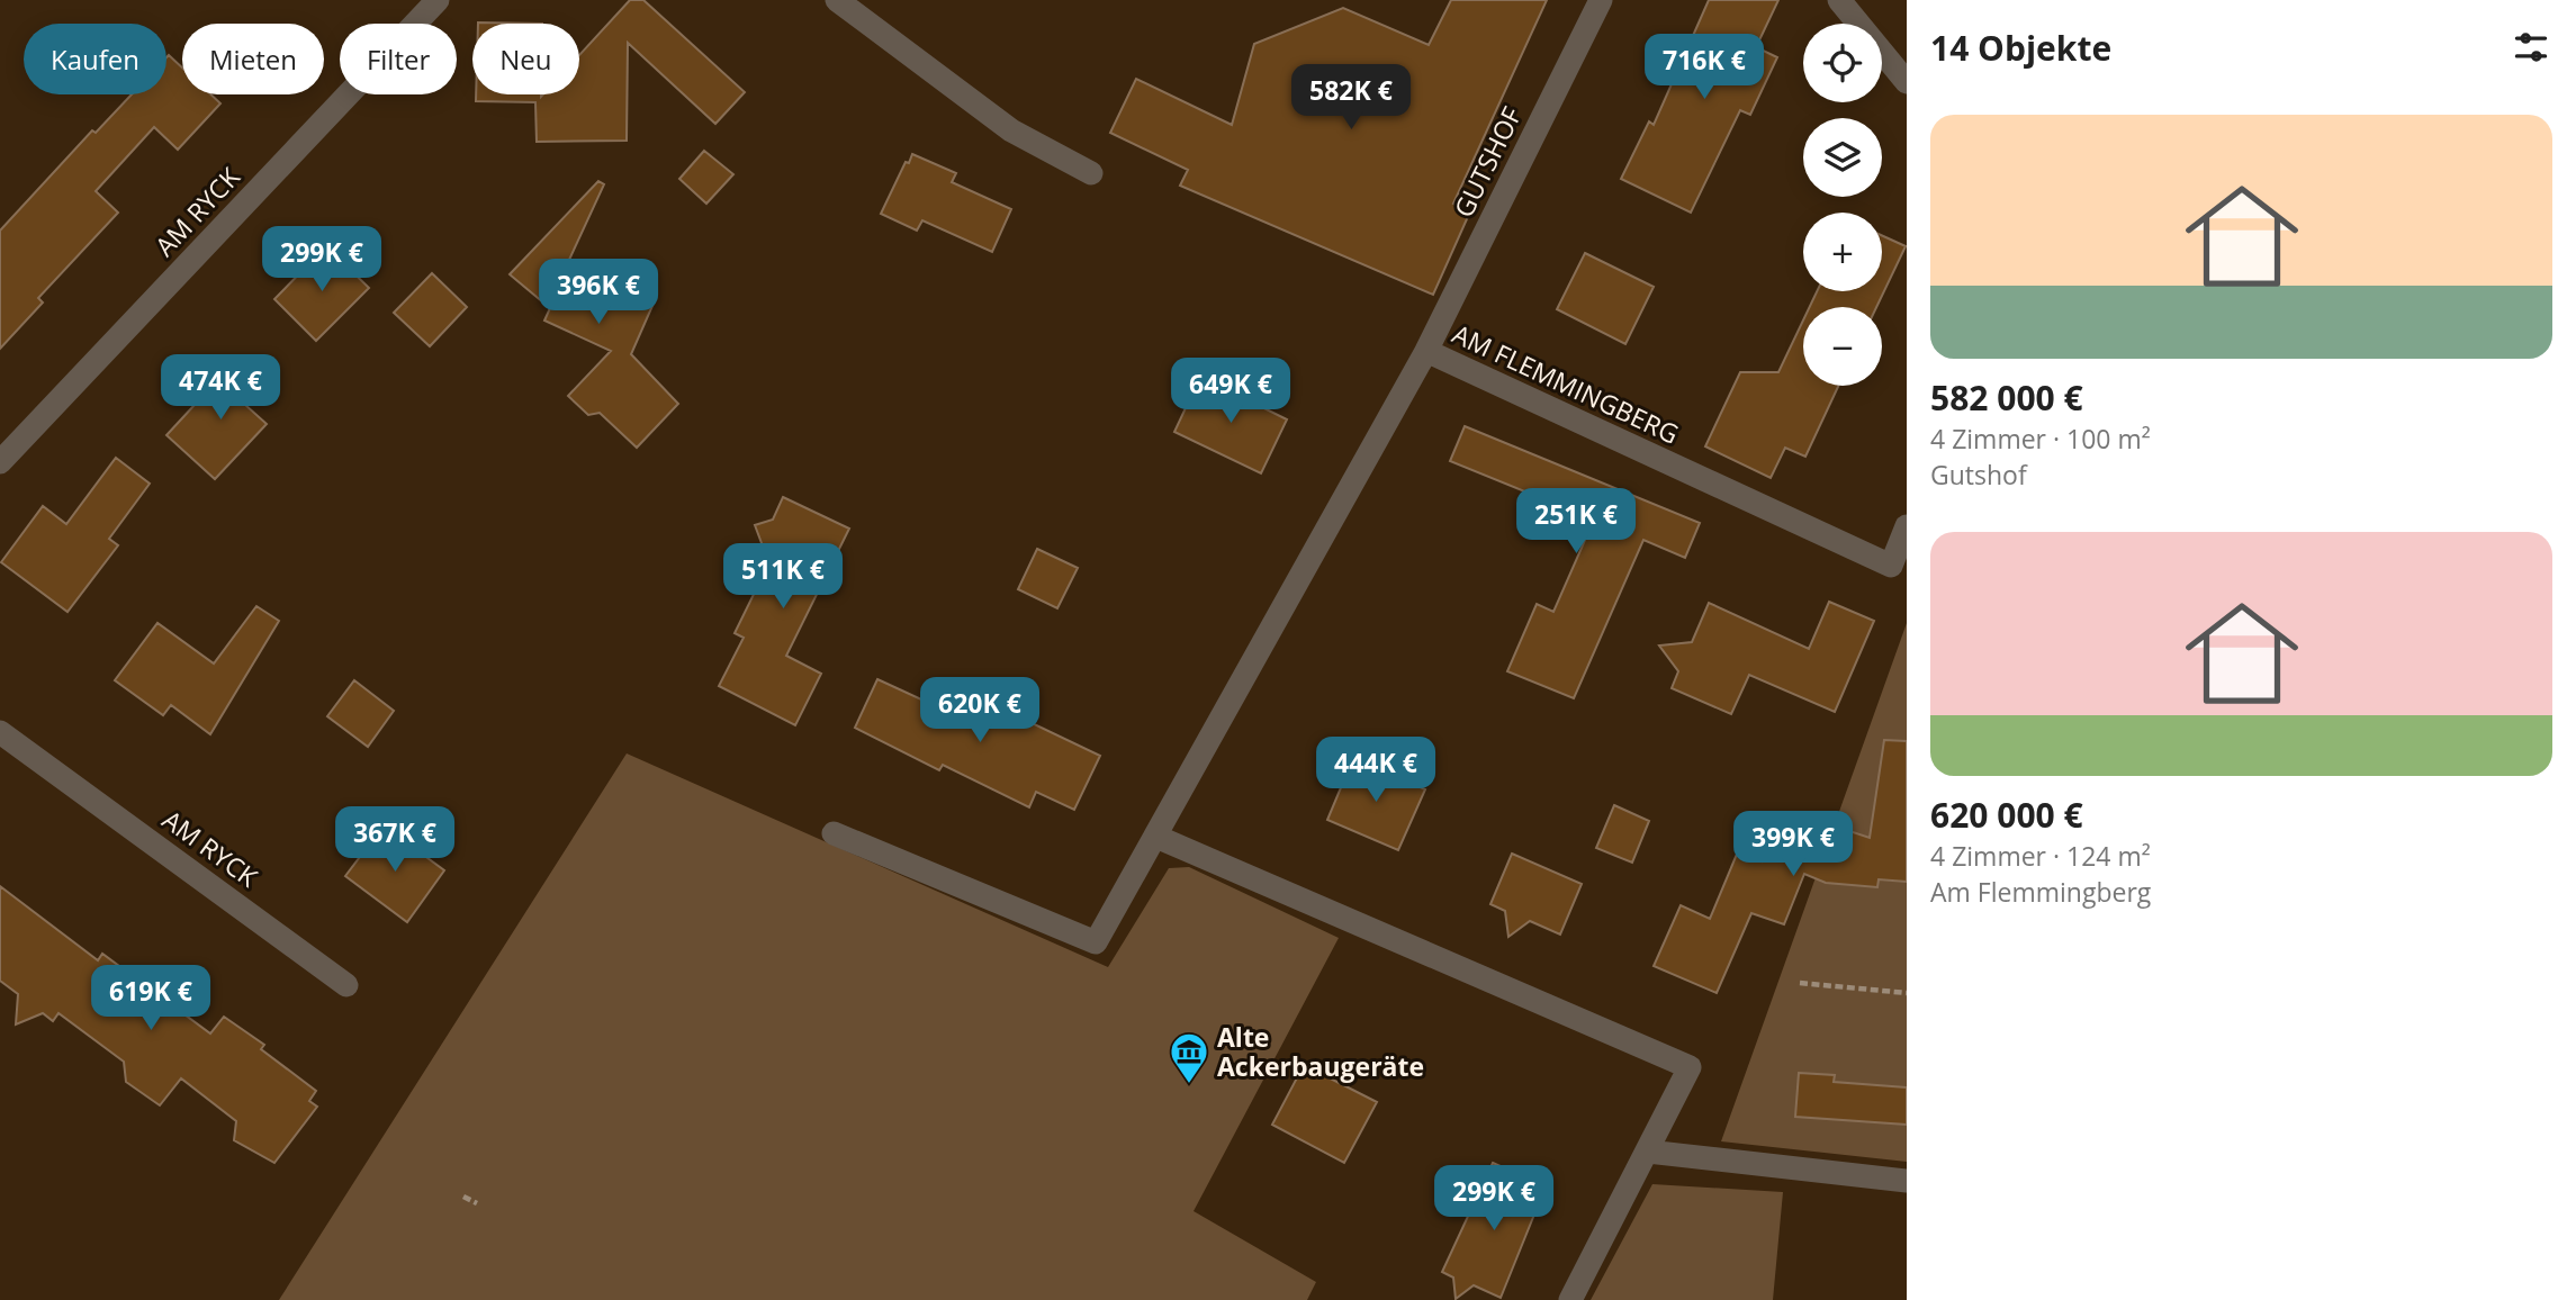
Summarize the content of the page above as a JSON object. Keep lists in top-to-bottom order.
{
  "streets": {
    "street": ["GUTSHOF", "AM RYCK", "AM FLEMMINGBERG"]
  },
  "crossings": [
    ["GUTSHOF", "AM FLEMMINGBERG"]
  ],
  "places": {
    "museum": ["Alte Ackerbaugeräte"]
  },
  "page": {
    "heading": "14 Objekte",
    "map_buttons": ["+", "−"],
    "chip": [
      "Kaufen",
      "Mieten",
      "Filter",
      "Neu"
    ],
    "price": [
      "716K €",
      "582K €",
      "299K €",
      "396K €",
      "474K €",
      "649K €",
      "251K €",
      "511K €",
      "620K €",
      "444K €",
      "367K €",
      "399K €",
      "619K €",
      "299K €"
    ],
    "list": [
      {
        "name": "582 000 €",
        "note": "4 Zimmer · 100 m² · Gutshof"
      },
      {
        "name": "620 000 €",
        "note": "4 Zimmer · 124 m² · Am Flemmingberg"
      }
    ]
  }
}
